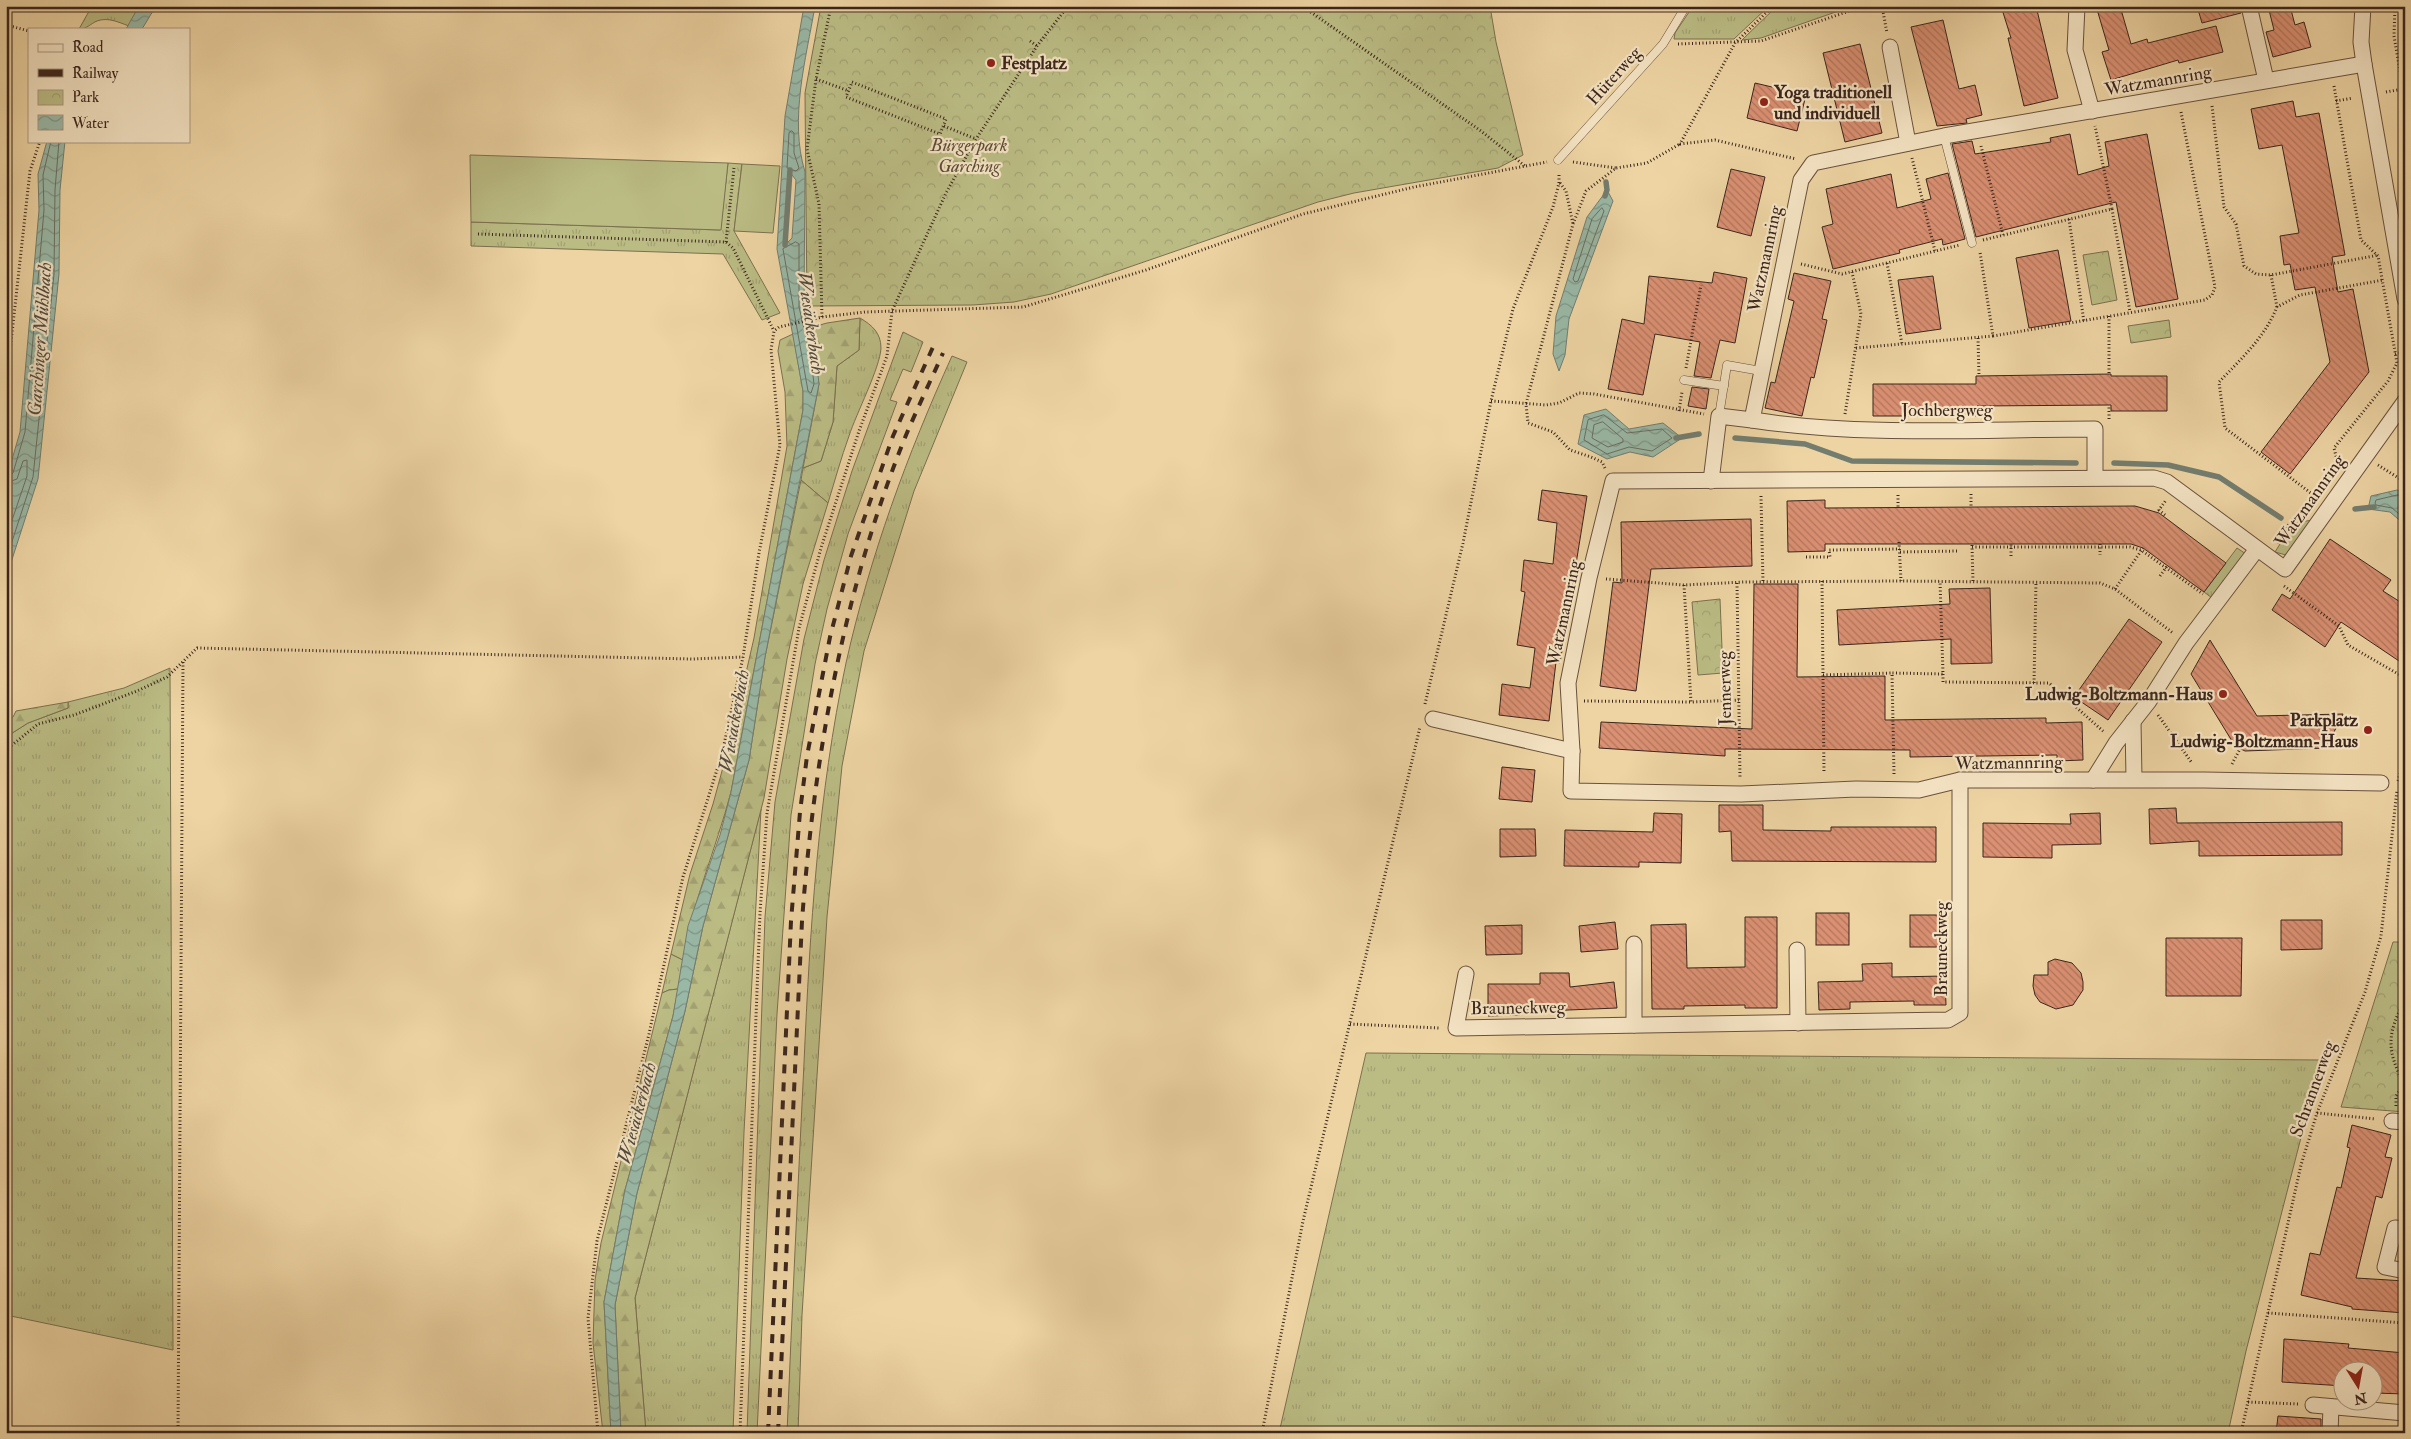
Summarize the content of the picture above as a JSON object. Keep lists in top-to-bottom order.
{
  "streets": {
    "street": ["Watzmannring", "Jochbergweg", "Brauneckweg"],
    "lane": ["Hüterweg"],
    "path": ["Jennerweg", "Schrannerweg"]
  },
  "crossings": [
    ["Watzmannring", "Jochbergweg"],
    ["Watzmannring", "Jennerweg"],
    ["Watzmannring", "Brauneckweg"]
  ],
  "water": ["Wiesäckerbach", "Garchinger Mühlbach"],
  "parks": ["Bürgerpark Garching"],
  "places": [
    "Festplatz",
    "Yoga traditionell und individuell",
    "Ludwig-Boltzmann-Haus",
    "Parkplatz Ludwig-Boltzmann-Haus"
  ],
  "legend": [
    "Road",
    "Railway",
    "Park",
    "Water"
  ],
  "north": "bottom"
}
